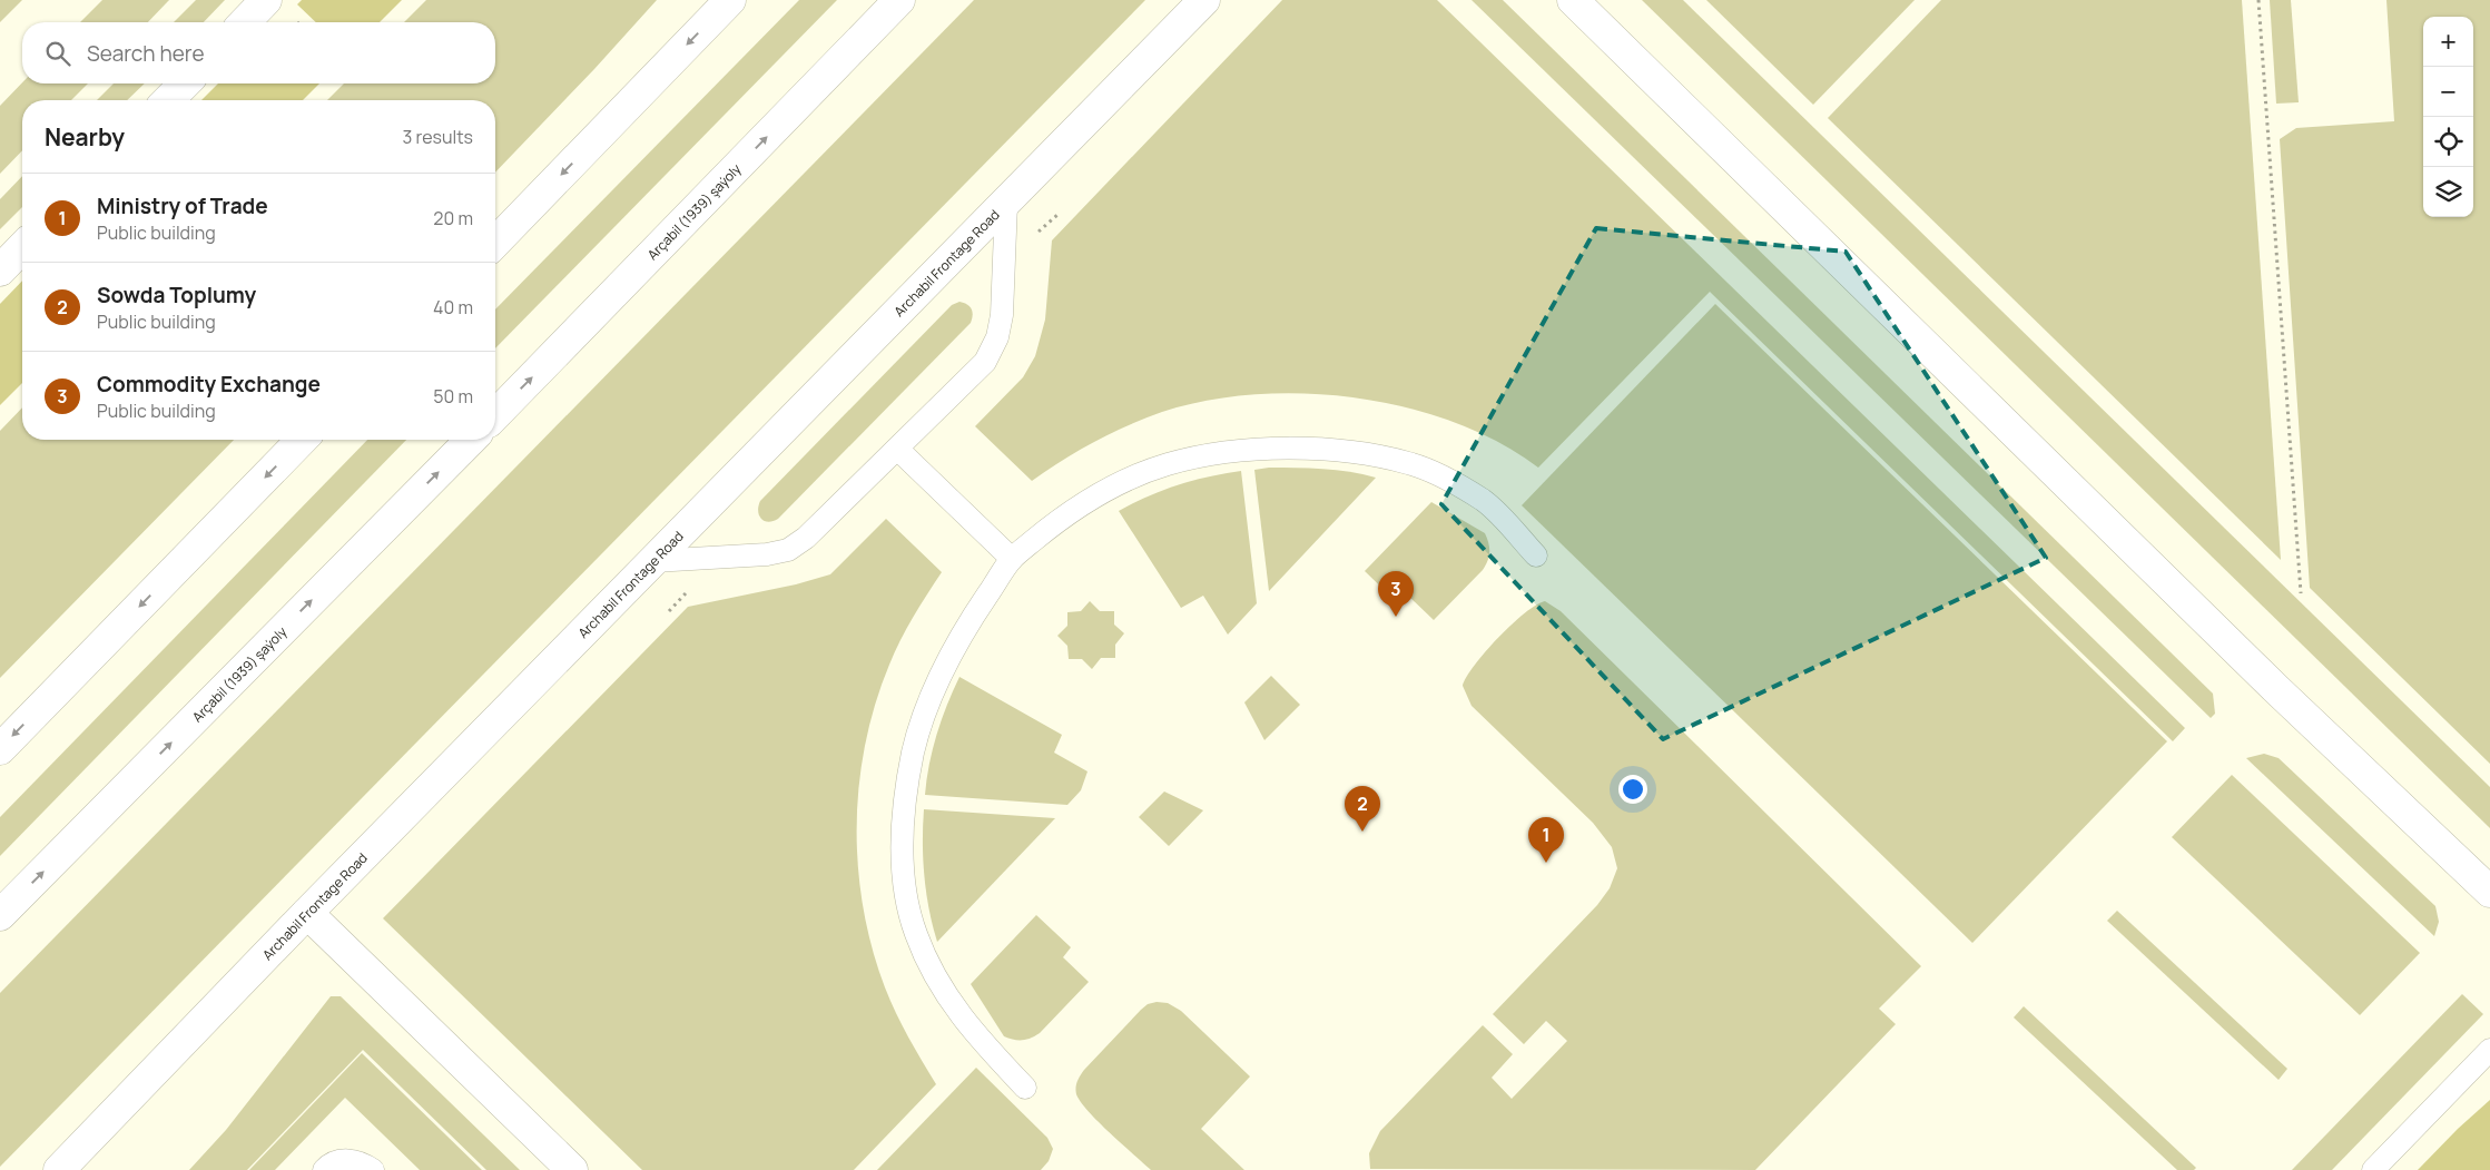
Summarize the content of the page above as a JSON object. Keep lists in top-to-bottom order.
{
  "streets": {
    "street": ["Arçabil (1939) şaýoly", "Archabil Frontage Road"]
  },
  "page": {
    "map_buttons": ["+", "−"],
    "search": "Search here",
    "heading": ["Nearby", "3 results"],
    "list": [
      {
        "mark": "1",
        "name": "Ministry of Trade",
        "note": "Public building",
        "value": "20 m"
      },
      {
        "mark": "2",
        "name": "Sowda Toplumy",
        "note": "Public building",
        "value": "40 m"
      },
      {
        "mark": "3",
        "name": "Commodity Exchange",
        "note": "Public building",
        "value": "50 m"
      }
    ],
    "pins": ["3", "2", "1"]
  }
}
